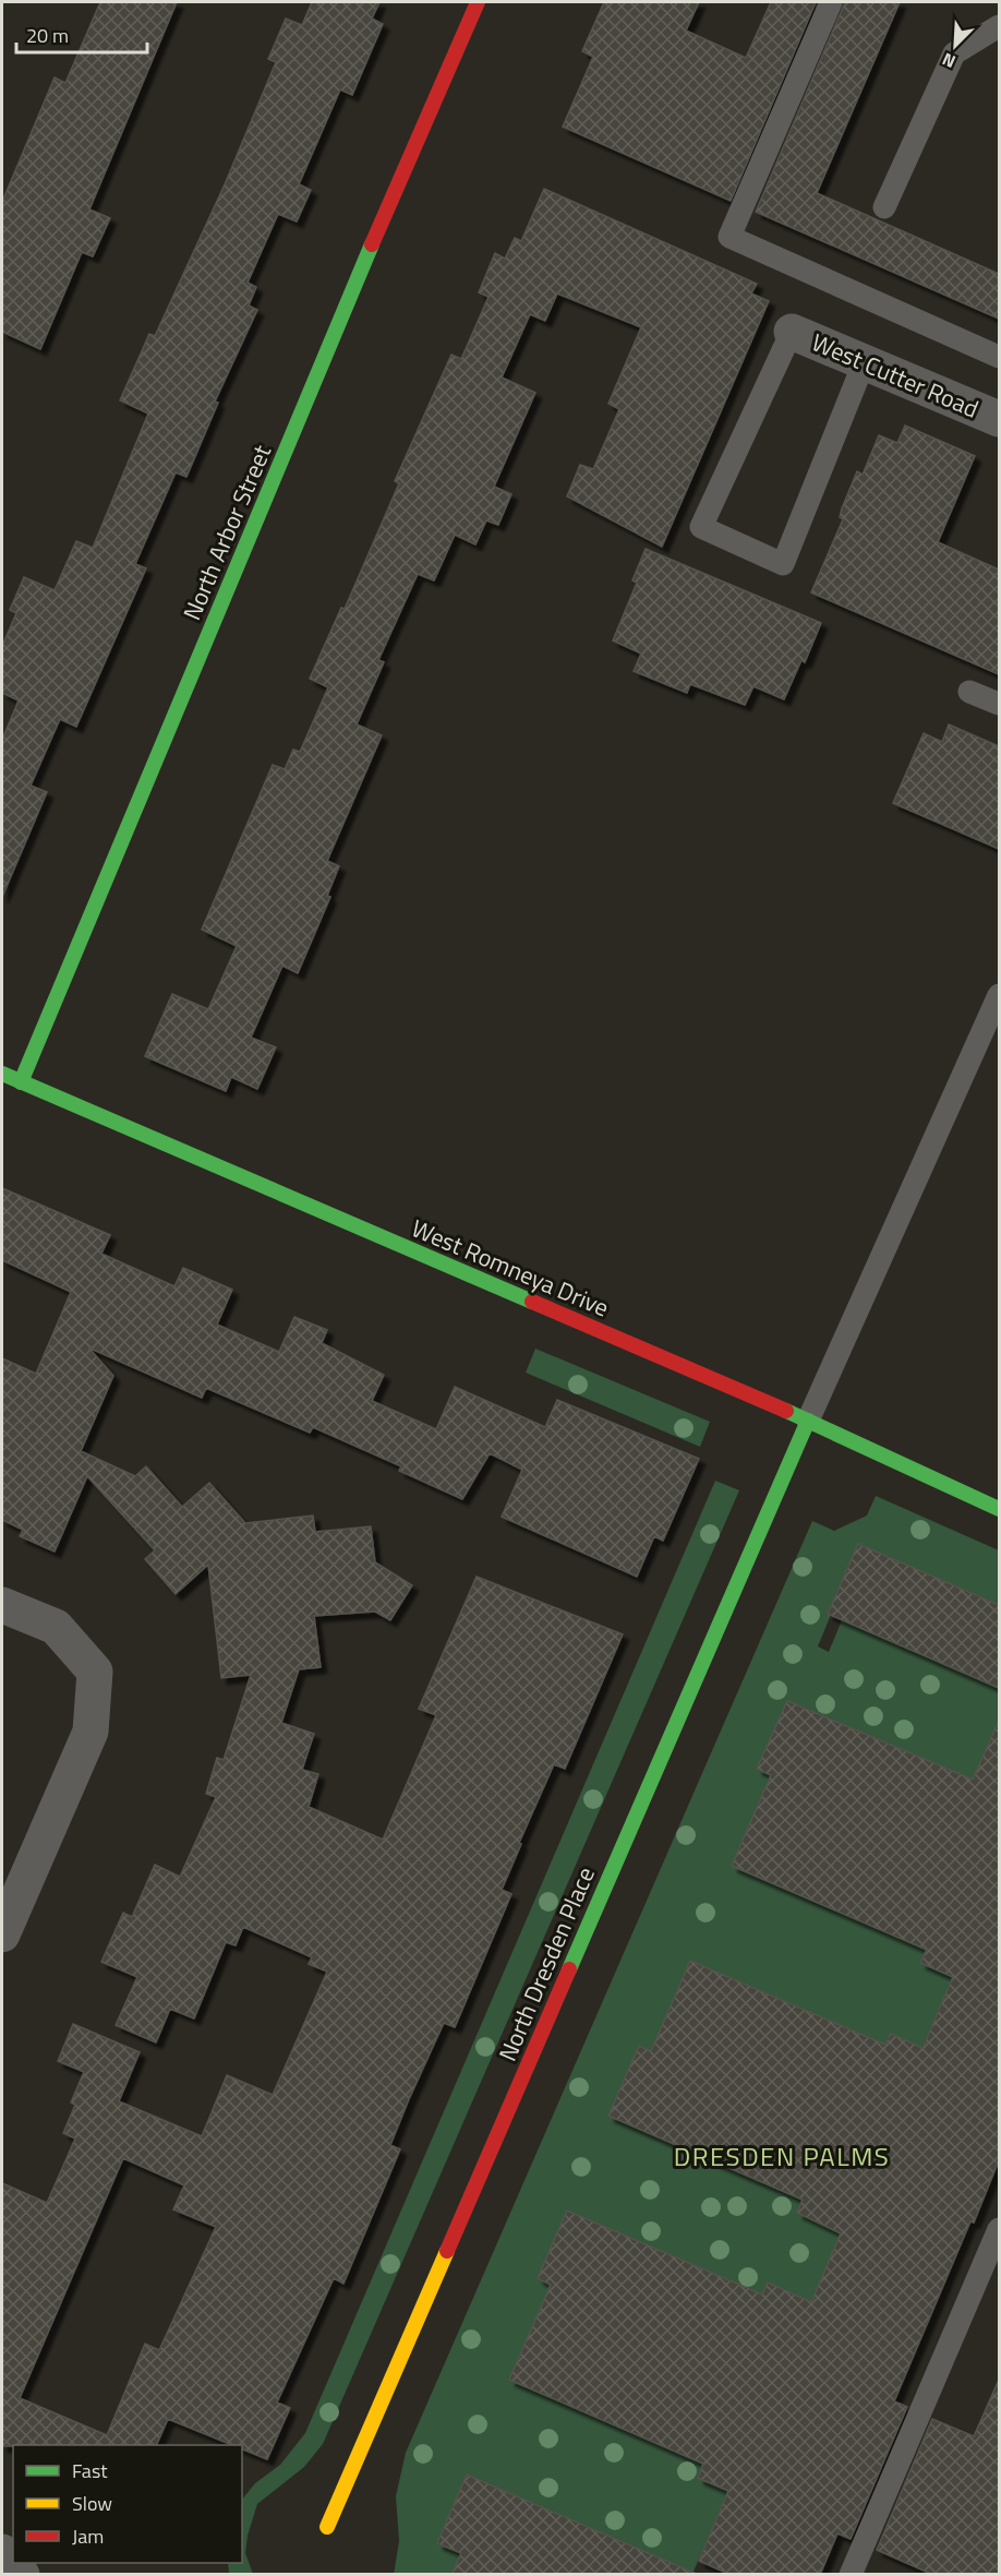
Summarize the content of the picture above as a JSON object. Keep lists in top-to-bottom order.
{
  "streets": {
    "street": [
      "West Cutter Road",
      "North Arbor Street",
      "West Romneya Drive",
      "North Dresden Place"
    ]
  },
  "crossings": [
    ["North Arbor Street", "West Romneya Drive"],
    ["West Romneya Drive", "North Dresden Place"]
  ],
  "districts": ["DRESDEN PALMS"],
  "legend": ["Fast", "Slow", "Jam"],
  "scale_bar": "20 m",
  "north": "bottom left"
}
